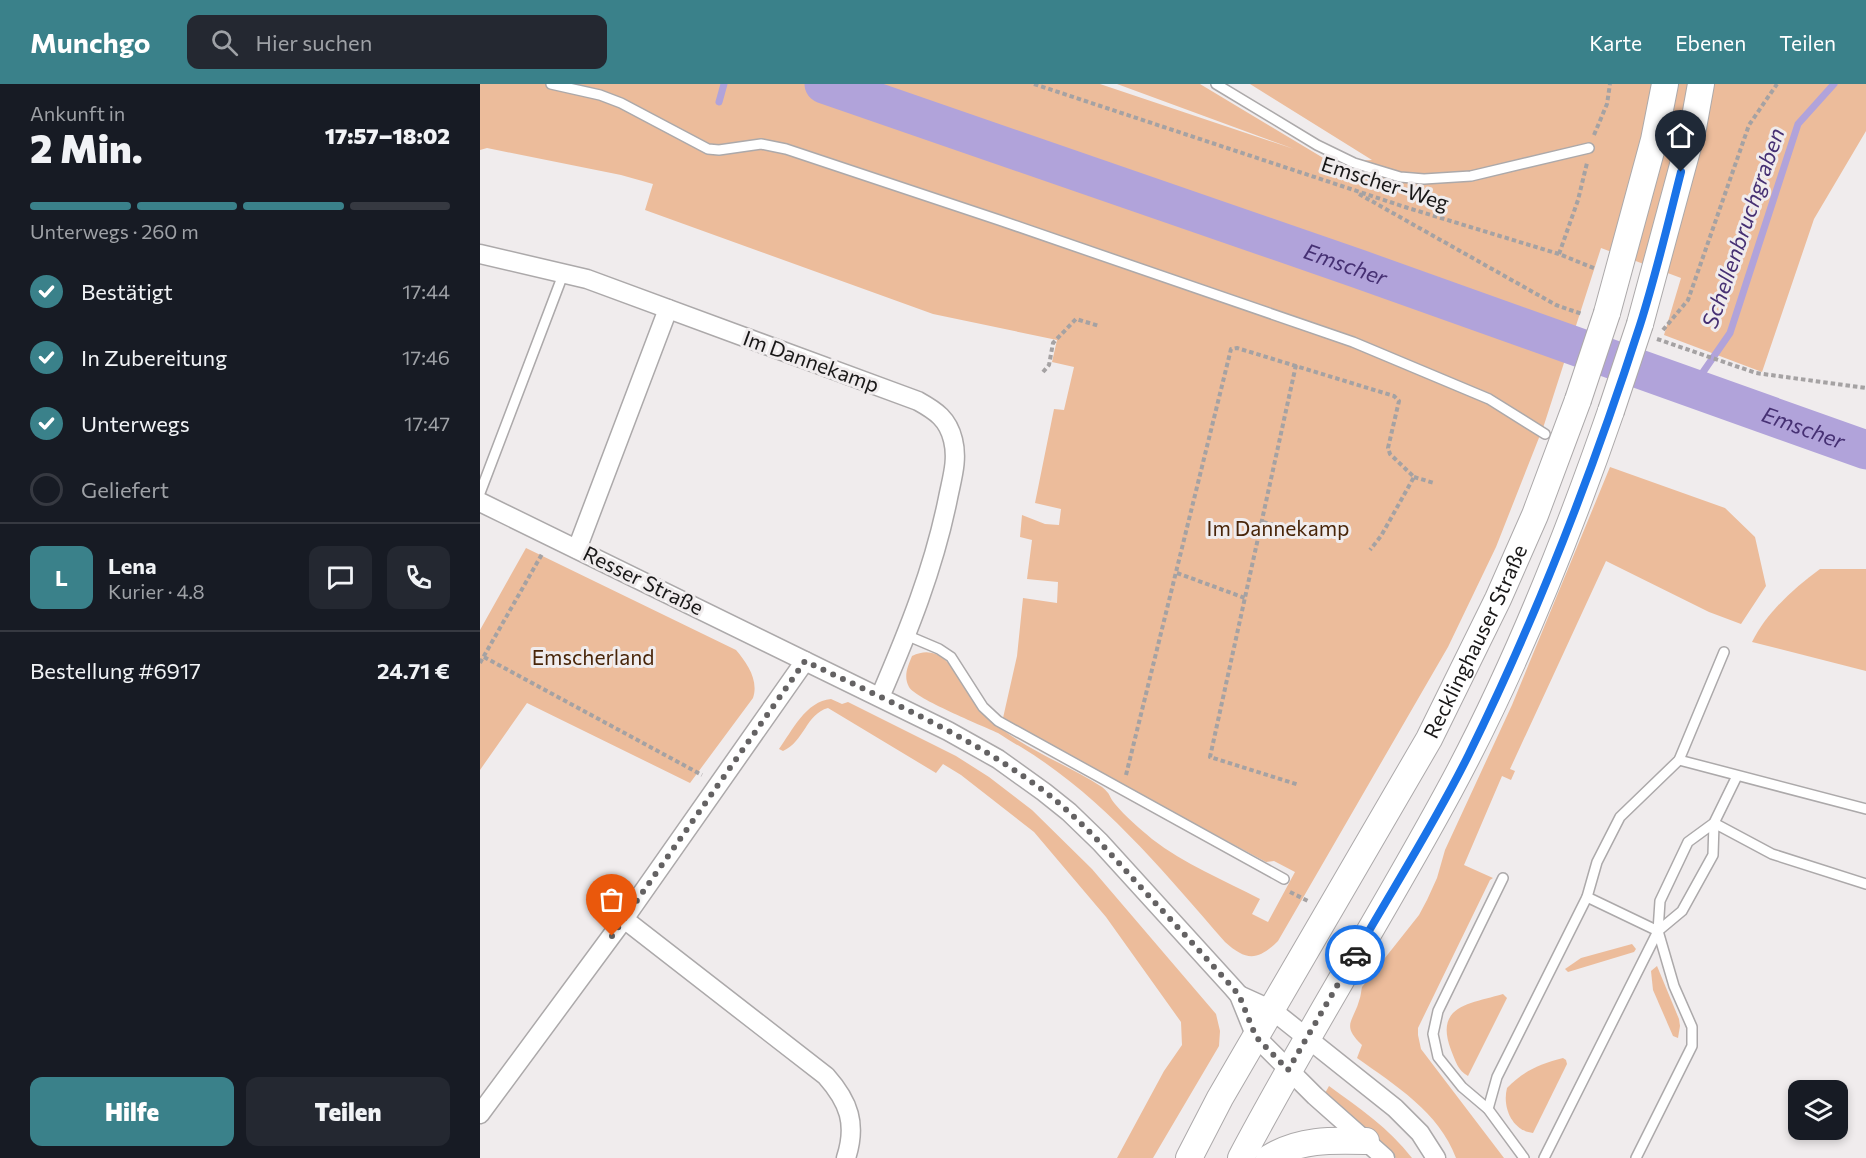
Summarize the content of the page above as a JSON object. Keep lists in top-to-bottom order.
{
  "streets": {
    "main road": ["Recklinghauser Straße"],
    "street": ["Im Dannekamp", "Resser Straße"],
    "path": ["Emscher-Weg"]
  },
  "crossings": [
    ["Im Dannekamp", "Resser Straße"],
    ["Resser Straße", "Recklinghauser Straße"]
  ],
  "water": ["Schellenbruchgraben", "Emscher"],
  "parks": ["Im Dannekamp", "Emscherland"],
  "page": {
    "header": "Munchgo",
    "search": "Hier suchen",
    "nav": ["Karte", "Ebenen", "Teilen"],
    "heading": ["2 Min.", "Ankunft in", "17:57–18:02"],
    "panel": [
      "Lena",
      "Kurier · 4.8",
      "Bestellung #6917",
      "24.71 €"
    ],
    "bar": "Unterwegs · 260 m",
    "list": [
      ["Bestätigt", "17:44"],
      ["In Zubereitung", "17:46"],
      ["Unterwegs", "17:47"],
      "Geliefert"
    ],
    "round": "L",
    "buttons": ["Hilfe", "Teilen"]
  }
}
